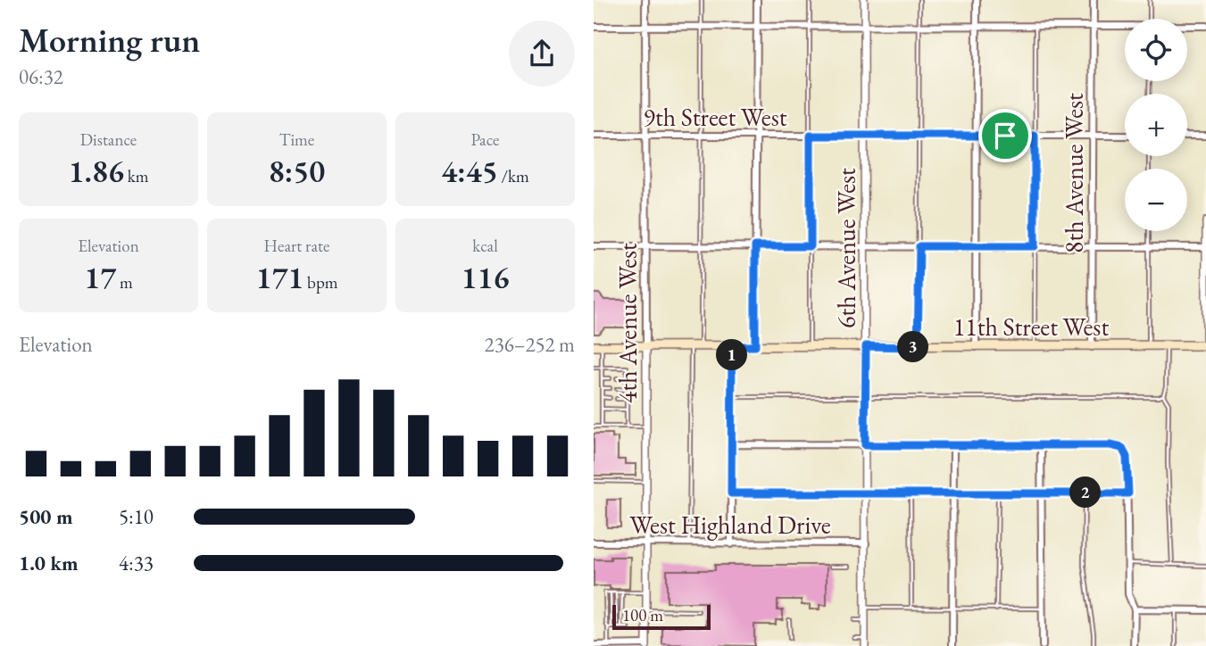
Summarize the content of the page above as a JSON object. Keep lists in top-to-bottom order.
{
  "streets": {
    "main road": ["11th Street West"],
    "street": [
      "9th Street West",
      "8th Avenue West",
      "6th Avenue West",
      "4th Avenue West",
      "West Highland Drive"
    ]
  },
  "crossings": [
    ["9th Street West", "8th Avenue West"],
    ["9th Street West", "6th Avenue West"],
    ["9th Street West", "4th Avenue West"],
    ["8th Avenue West", "11th Street West"],
    ["6th Avenue West", "11th Street West"],
    ["6th Avenue West", "West Highland Drive"],
    ["4th Avenue West", "11th Street West"],
    ["4th Avenue West", "West Highland Drive"]
  ],
  "scale_bar": "100 m",
  "page": {
    "heading": ["Morning run", "06:32"],
    "map_buttons": ["+", "−"],
    "stats": [
      ["Distance", "1.86 km"],
      ["Time", "8:50"],
      ["Pace", "4:45 /km"],
      ["Elevation", "17 m"],
      ["Heart rate", "171 bpm"],
      ["kcal", "116"]
    ],
    "chart": ["Elevation", "236–252 m"],
    "pins": ["3", "1", "2"],
    "list": [
      {
        "name": "500 m",
        "note": "5:10"
      },
      {
        "name": "1.0 km",
        "note": "4:33"
      }
    ],
    "scale": "100 m"
  }
}
